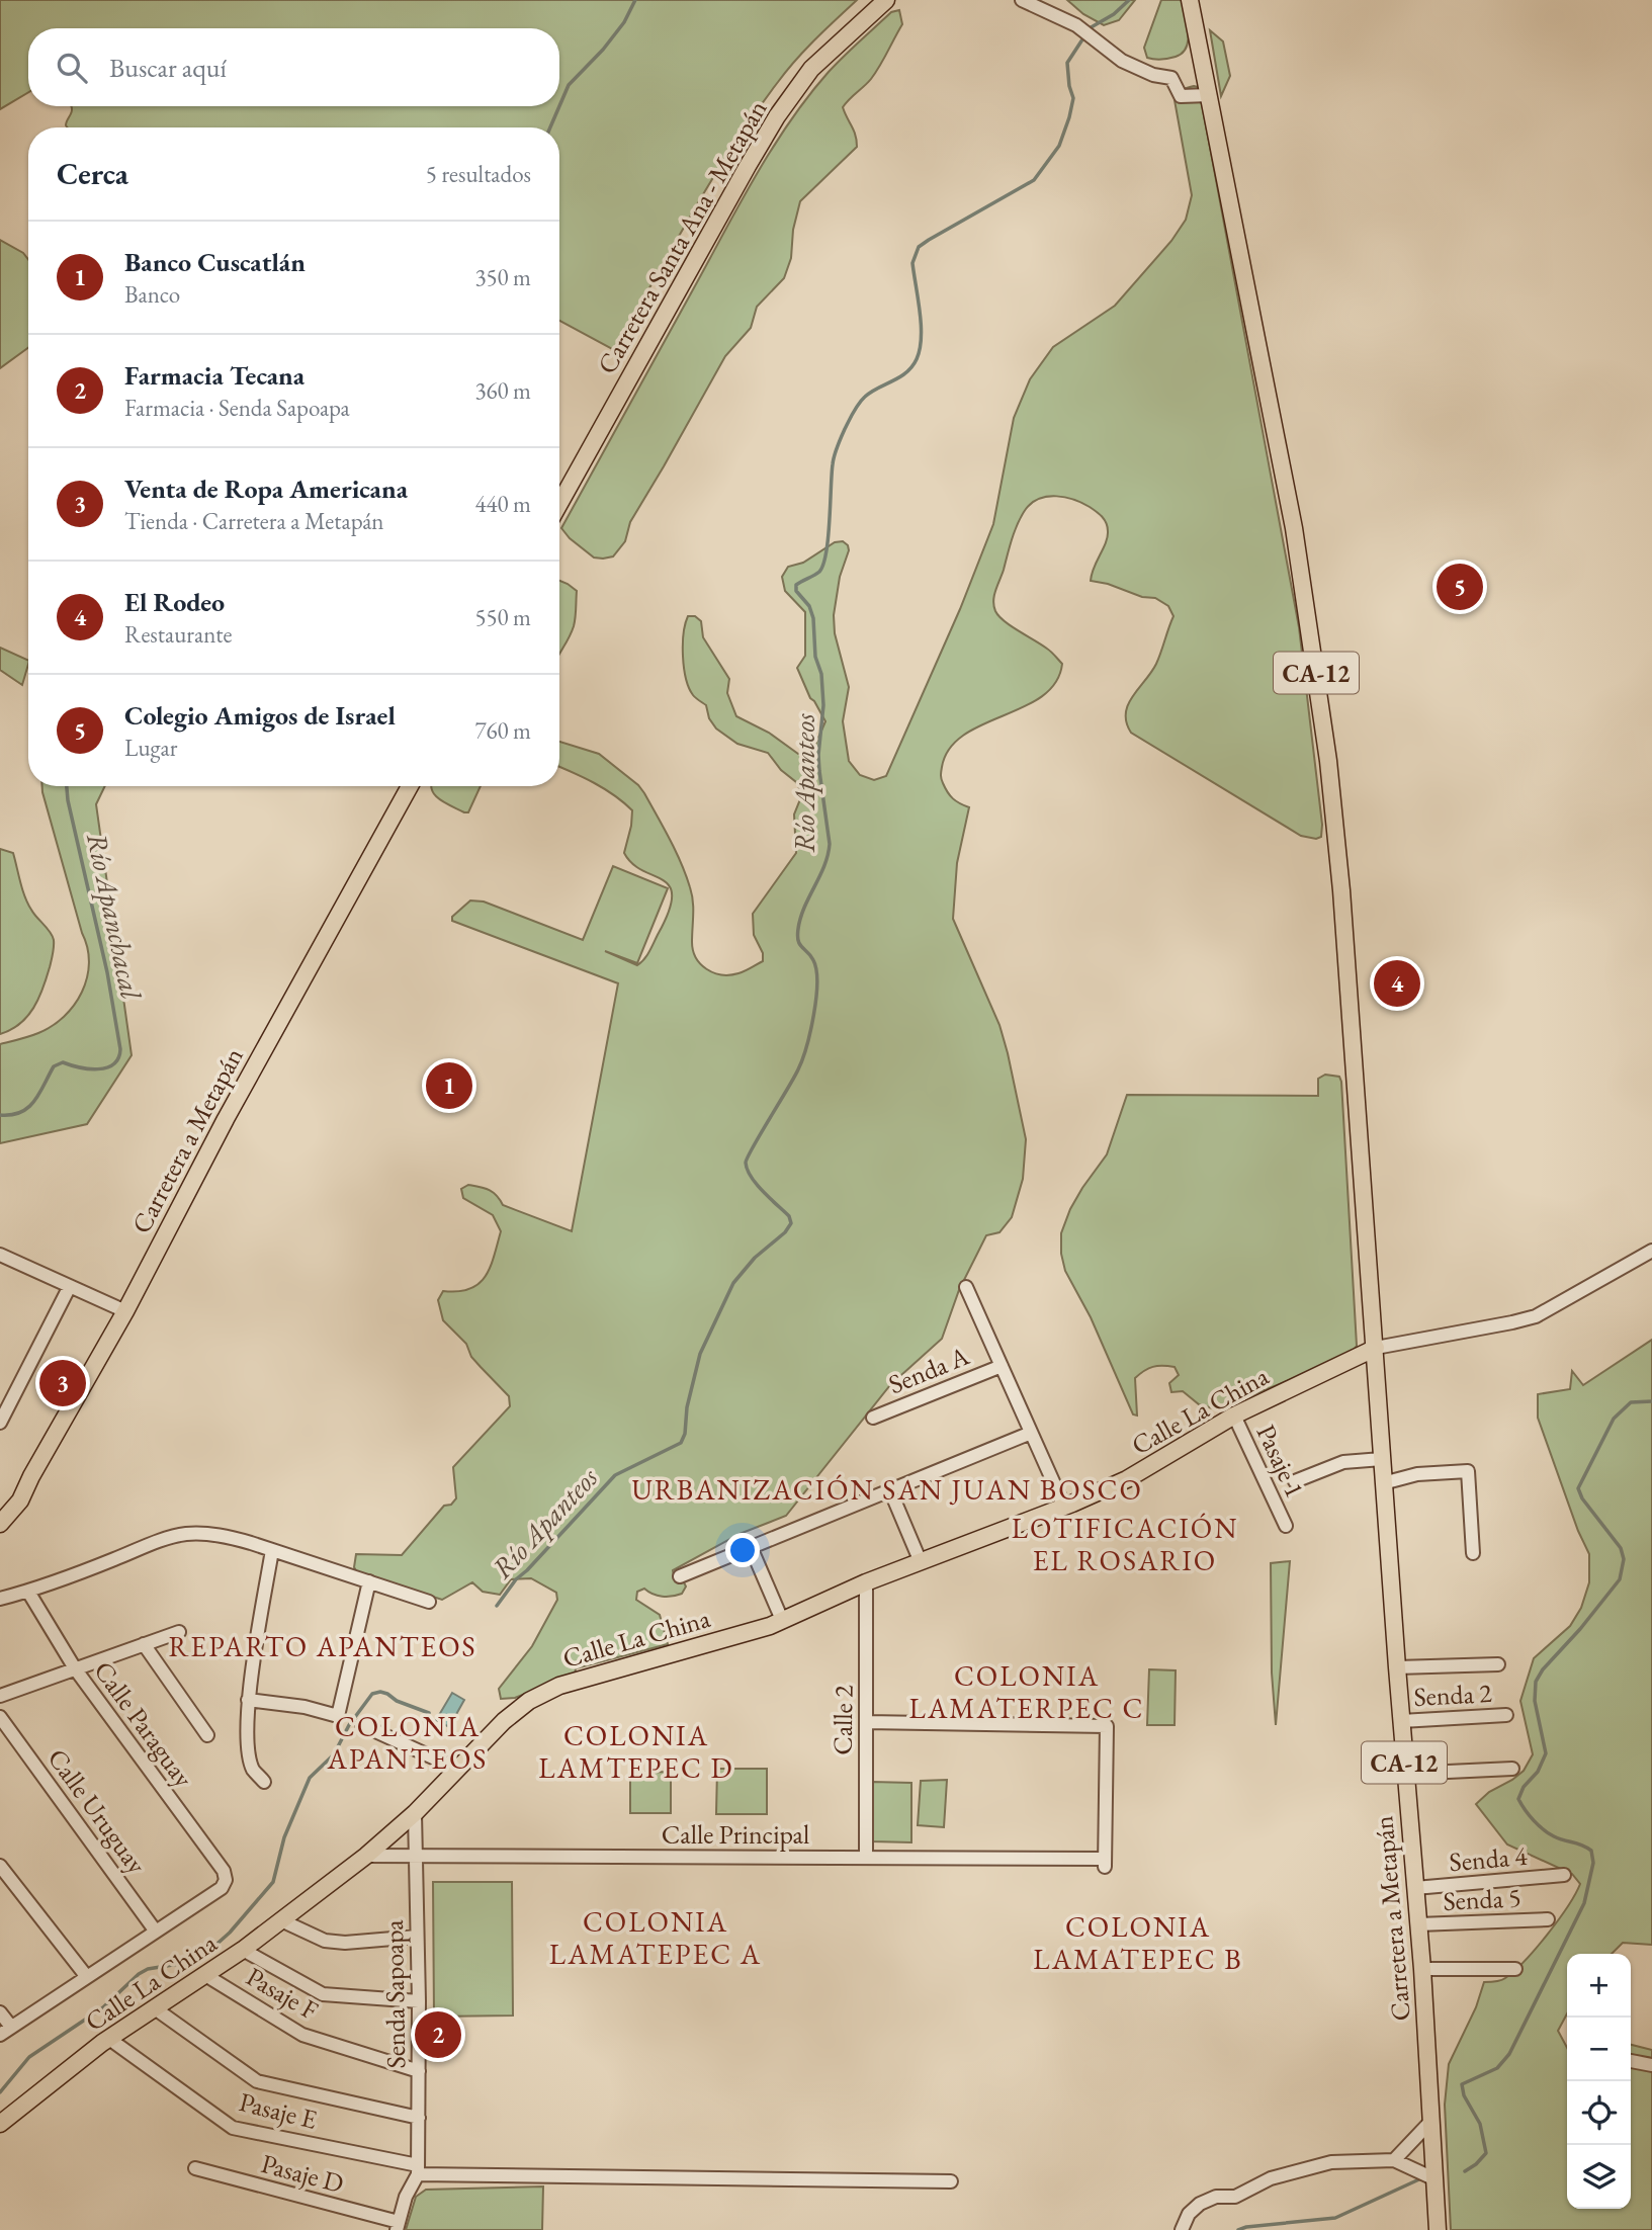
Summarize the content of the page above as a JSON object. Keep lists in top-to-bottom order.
{
  "streets": {
    "main road": [
      "Carretera Santa Ana - Metapán",
      "CA-12",
      "Carretera a Metapán",
      "Calle La China"
    ],
    "street": [
      "Senda A",
      "Pasaje 1",
      "Senda 2",
      "Calle 2",
      "Calle Paraguay",
      "Calle Uruguay",
      "Calle Principal",
      "Senda 4",
      "Senda 5",
      "Pasaje F",
      "Senda Sapoapa",
      "Pasaje E",
      "Pasaje D"
    ]
  },
  "crossings": [
    ["CA-12", "Carretera a Metapán"],
    ["CA-12", "Calle La China"],
    ["Carretera a Metapán", "Calle La China"],
    ["Carretera a Metapán", "Senda 2"],
    ["Carretera a Metapán", "Senda 4"],
    ["Carretera a Metapán", "Senda 5"],
    ["Calle La China", "Pasaje 1"],
    ["Calle La China", "Calle 2"],
    ["Calle La China", "Calle Principal"],
    ["Calle La China", "Pasaje F"],
    ["Calle La China", "Senda Sapoapa"],
    ["Calle La China", "Pasaje E"],
    ["Calle 2", "Calle Principal"],
    ["Calle Paraguay", "Calle Uruguay"],
    ["Calle Principal", "Senda Sapoapa"],
    ["Pasaje F", "Senda Sapoapa"],
    ["Senda Sapoapa", "Pasaje E"]
  ],
  "districts": [
    "URBANIZACIÓN SAN JUAN BOSCO",
    "LOTIFICACIÓN EL ROSARIO",
    "REPARTO APANTEOS",
    "COLONIA LAMATERPEC C",
    "COLONIA APANTEOS",
    "COLONIA LAMTEPEC D",
    "COLONIA LAMATEPEC A",
    "COLONIA LAMATEPEC B"
  ],
  "water": ["Río Apanteos", "Río Apanchacal"],
  "page": {
    "search": "Buscar aquí",
    "heading": ["Cerca", "5 resultados"],
    "list": [
      {
        "mark": "1",
        "name": "Banco Cuscatlán",
        "note": "Banco",
        "value": "350 m"
      },
      {
        "mark": "2",
        "name": "Farmacia Tecana",
        "note": "Farmacia · Senda Sapoapa",
        "value": "360 m"
      },
      {
        "mark": "3",
        "name": "Venta de Ropa Americana",
        "note": "Tienda · Carretera a Metapán",
        "value": "440 m"
      },
      {
        "mark": "4",
        "name": "El Rodeo",
        "note": "Restaurante",
        "value": "550 m"
      },
      {
        "mark": "5",
        "name": "Colegio Amigos de Israel",
        "note": "Lugar",
        "value": "760 m"
      }
    ],
    "pins": [
      "5",
      "4",
      "1",
      "3",
      "2"
    ],
    "map_buttons": ["+", "−"]
  }
}
